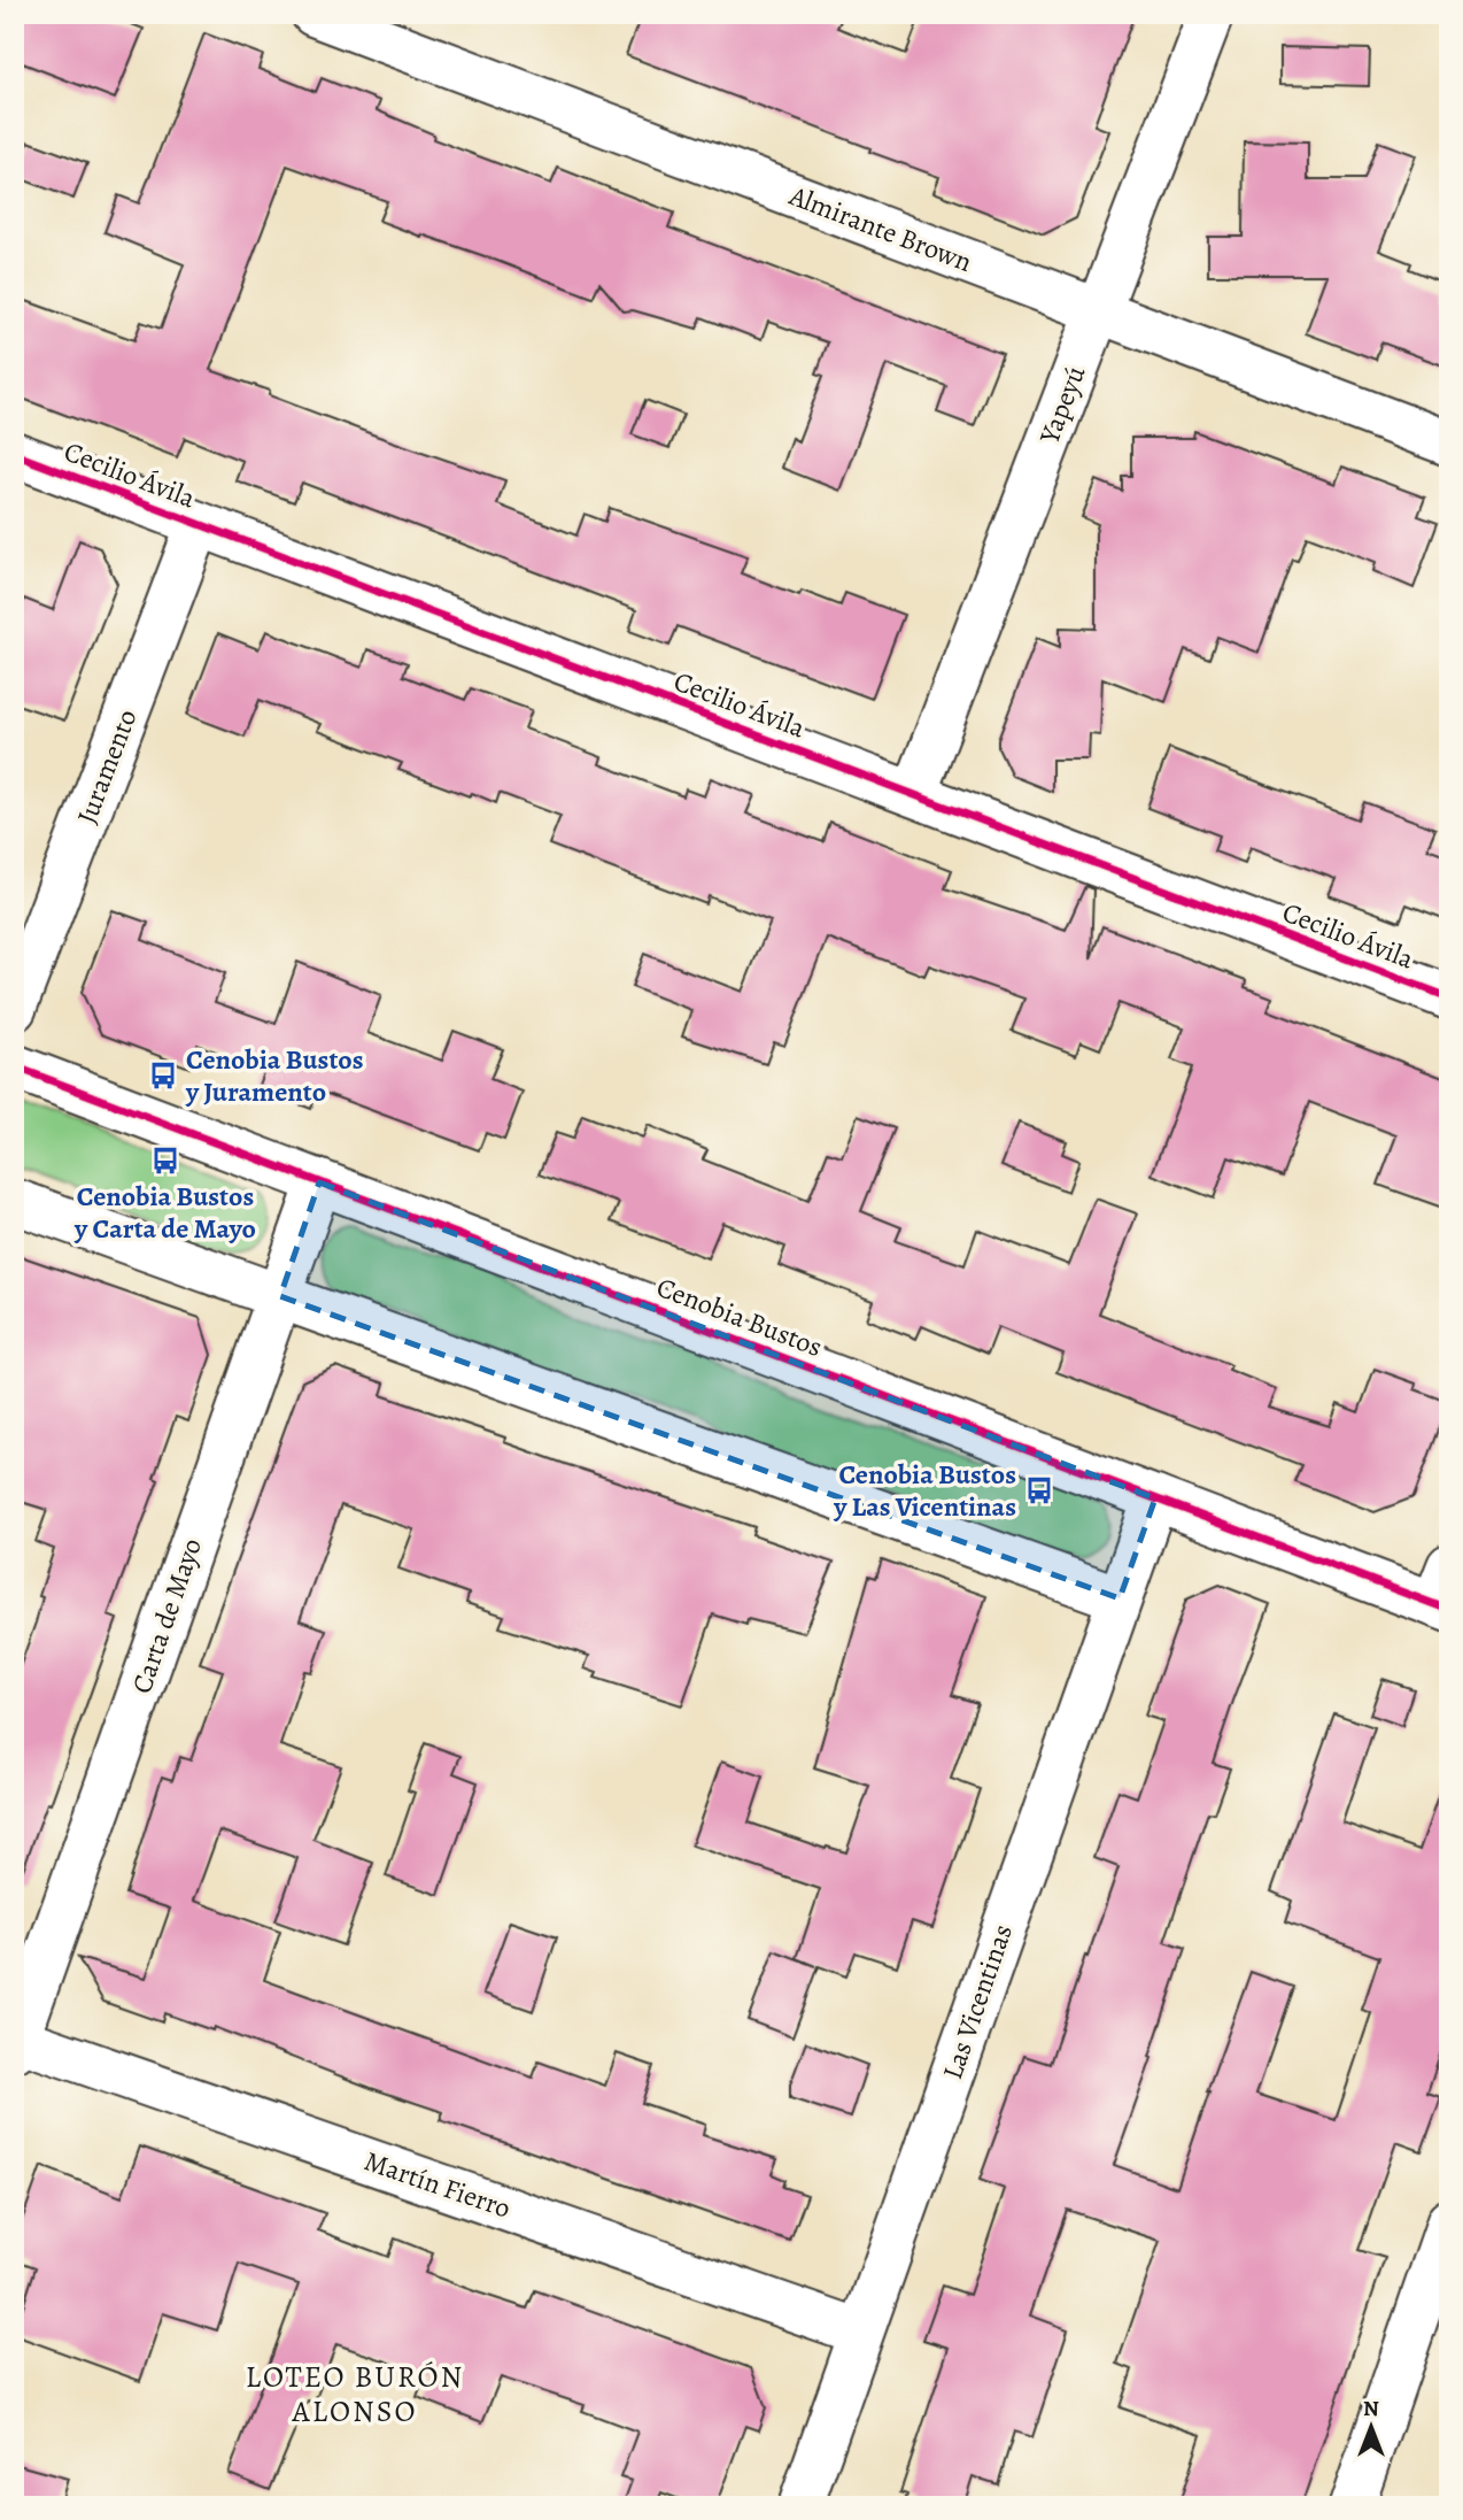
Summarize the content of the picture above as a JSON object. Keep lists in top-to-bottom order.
{
  "streets": {
    "street": [
      "Almirante Brown",
      "Yapeyú",
      "Cecilio Ávila",
      "Juramento",
      "Cenobia Bustos",
      "Carta de Mayo",
      "Las Vicentinas",
      "Martín Fierro"
    ]
  },
  "crossings": [
    ["Almirante Brown", "Yapeyú"],
    ["Yapeyú", "Cecilio Ávila"],
    ["Cecilio Ávila", "Juramento"],
    ["Cenobia Bustos", "Carta de Mayo"],
    ["Cenobia Bustos", "Las Vicentinas"],
    ["Carta de Mayo", "Martín Fierro"],
    ["Las Vicentinas", "Martín Fierro"]
  ],
  "districts": ["LOTEO BURÓN ALONSO"],
  "places": {
    "bus stop": ["Cenobia Bustos y Juramento", "Cenobia Bustos y Carta de Mayo", "Cenobia Bustos y Las Vicentinas"]
  },
  "north": "top"
}
